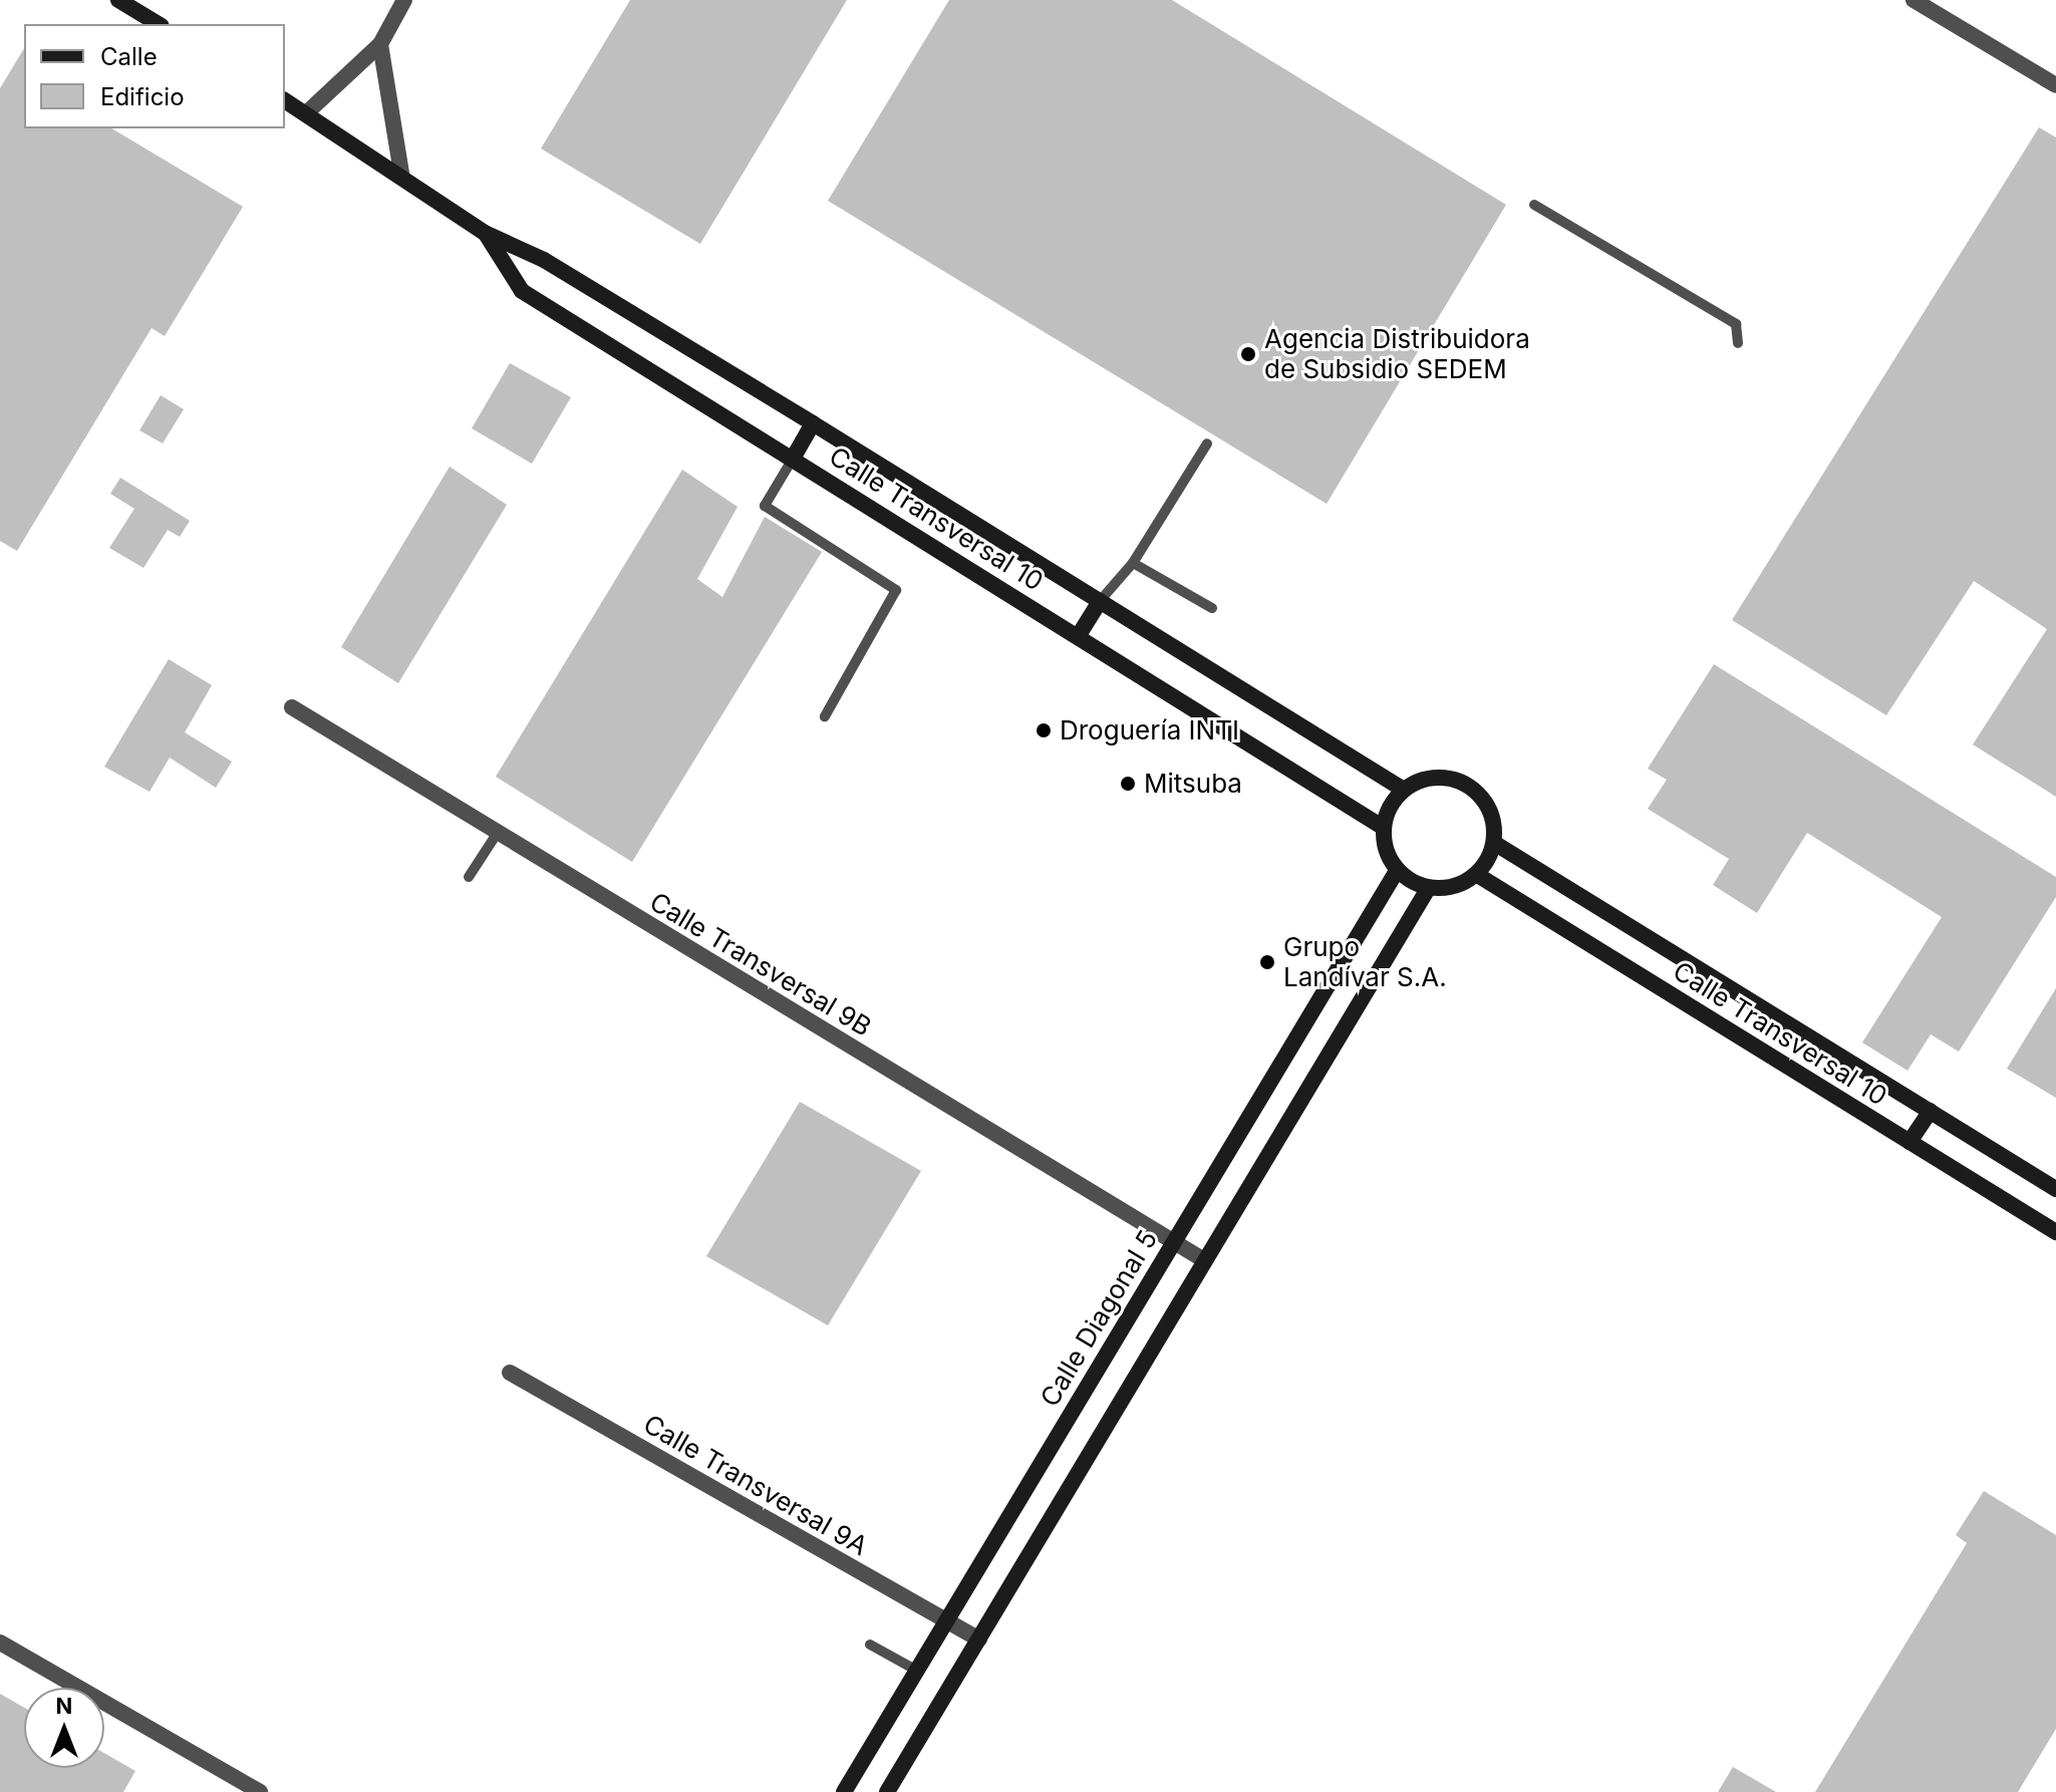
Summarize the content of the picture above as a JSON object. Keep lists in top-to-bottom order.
{
  "streets": {
    "main road": ["Calle Transversal 10", "Calle Diagonal 5"],
    "street": ["Calle Transversal 9B", "Calle Transversal 9A"]
  },
  "crossings": [
    ["Calle Transversal 10", "Calle Diagonal 5"],
    ["Calle Transversal 9B", "Calle Diagonal 5"],
    ["Calle Diagonal 5", "Calle Transversal 9A"]
  ],
  "places": [
    "Agencia Distribuidora de Subsidio SEDEM",
    "Droguería INTI",
    "Mitsuba",
    "Grupo Landívar S.A."
  ],
  "legend": ["Calle", "Edificio"],
  "north": "top"
}
